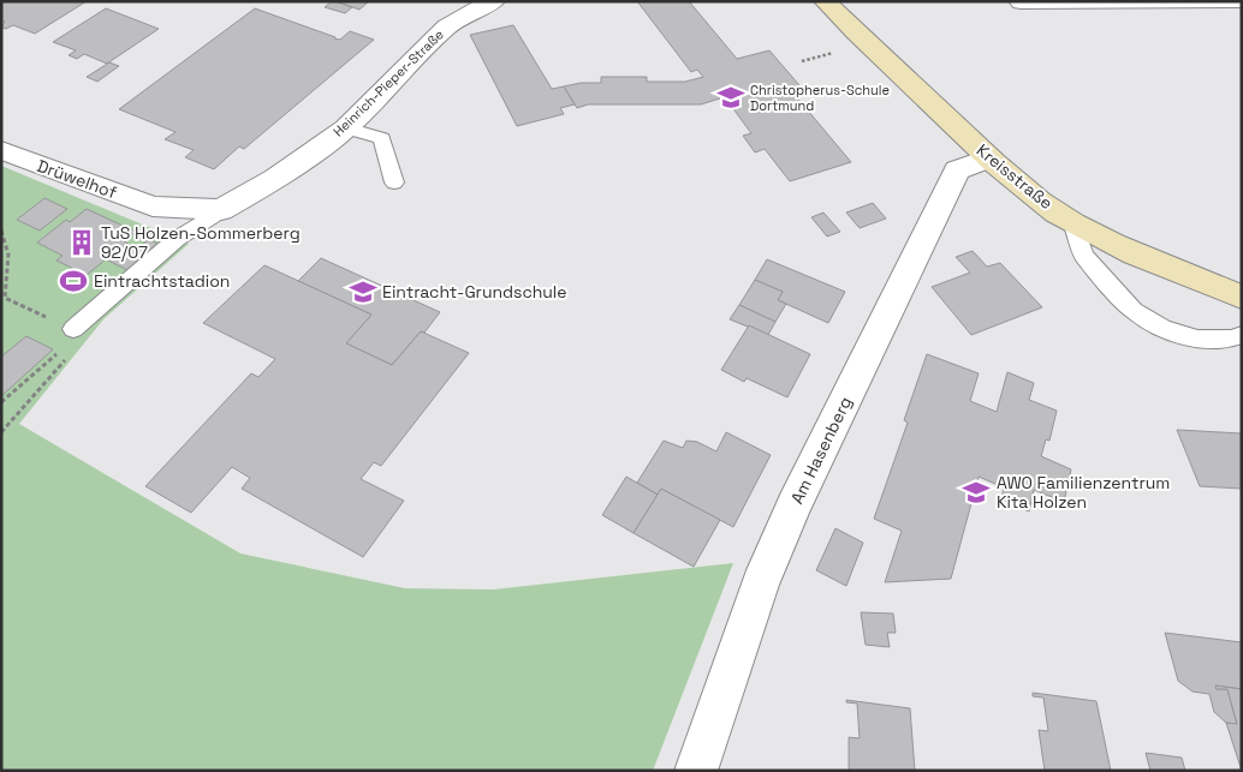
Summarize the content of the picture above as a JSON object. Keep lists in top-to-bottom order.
{
  "streets": {
    "main road": ["Kreisstraße"],
    "street": ["Heinrich-Pieper-Straße", "Drüwelhof", "Am Hasenberg"]
  },
  "crossings": [
    ["Heinrich-Pieper-Straße", "Drüwelhof"],
    ["Kreisstraße", "Am Hasenberg"]
  ],
  "places": {
    "school or university": ["Christopherus-Schule Dortmund", "Eintracht-Grundschule", "AWO Familienzentrum Kita Holzen"],
    "building": ["TuS Holzen-Sommerberg 92/07"],
    "sports": ["Eintrachtstadion"]
  }
}
